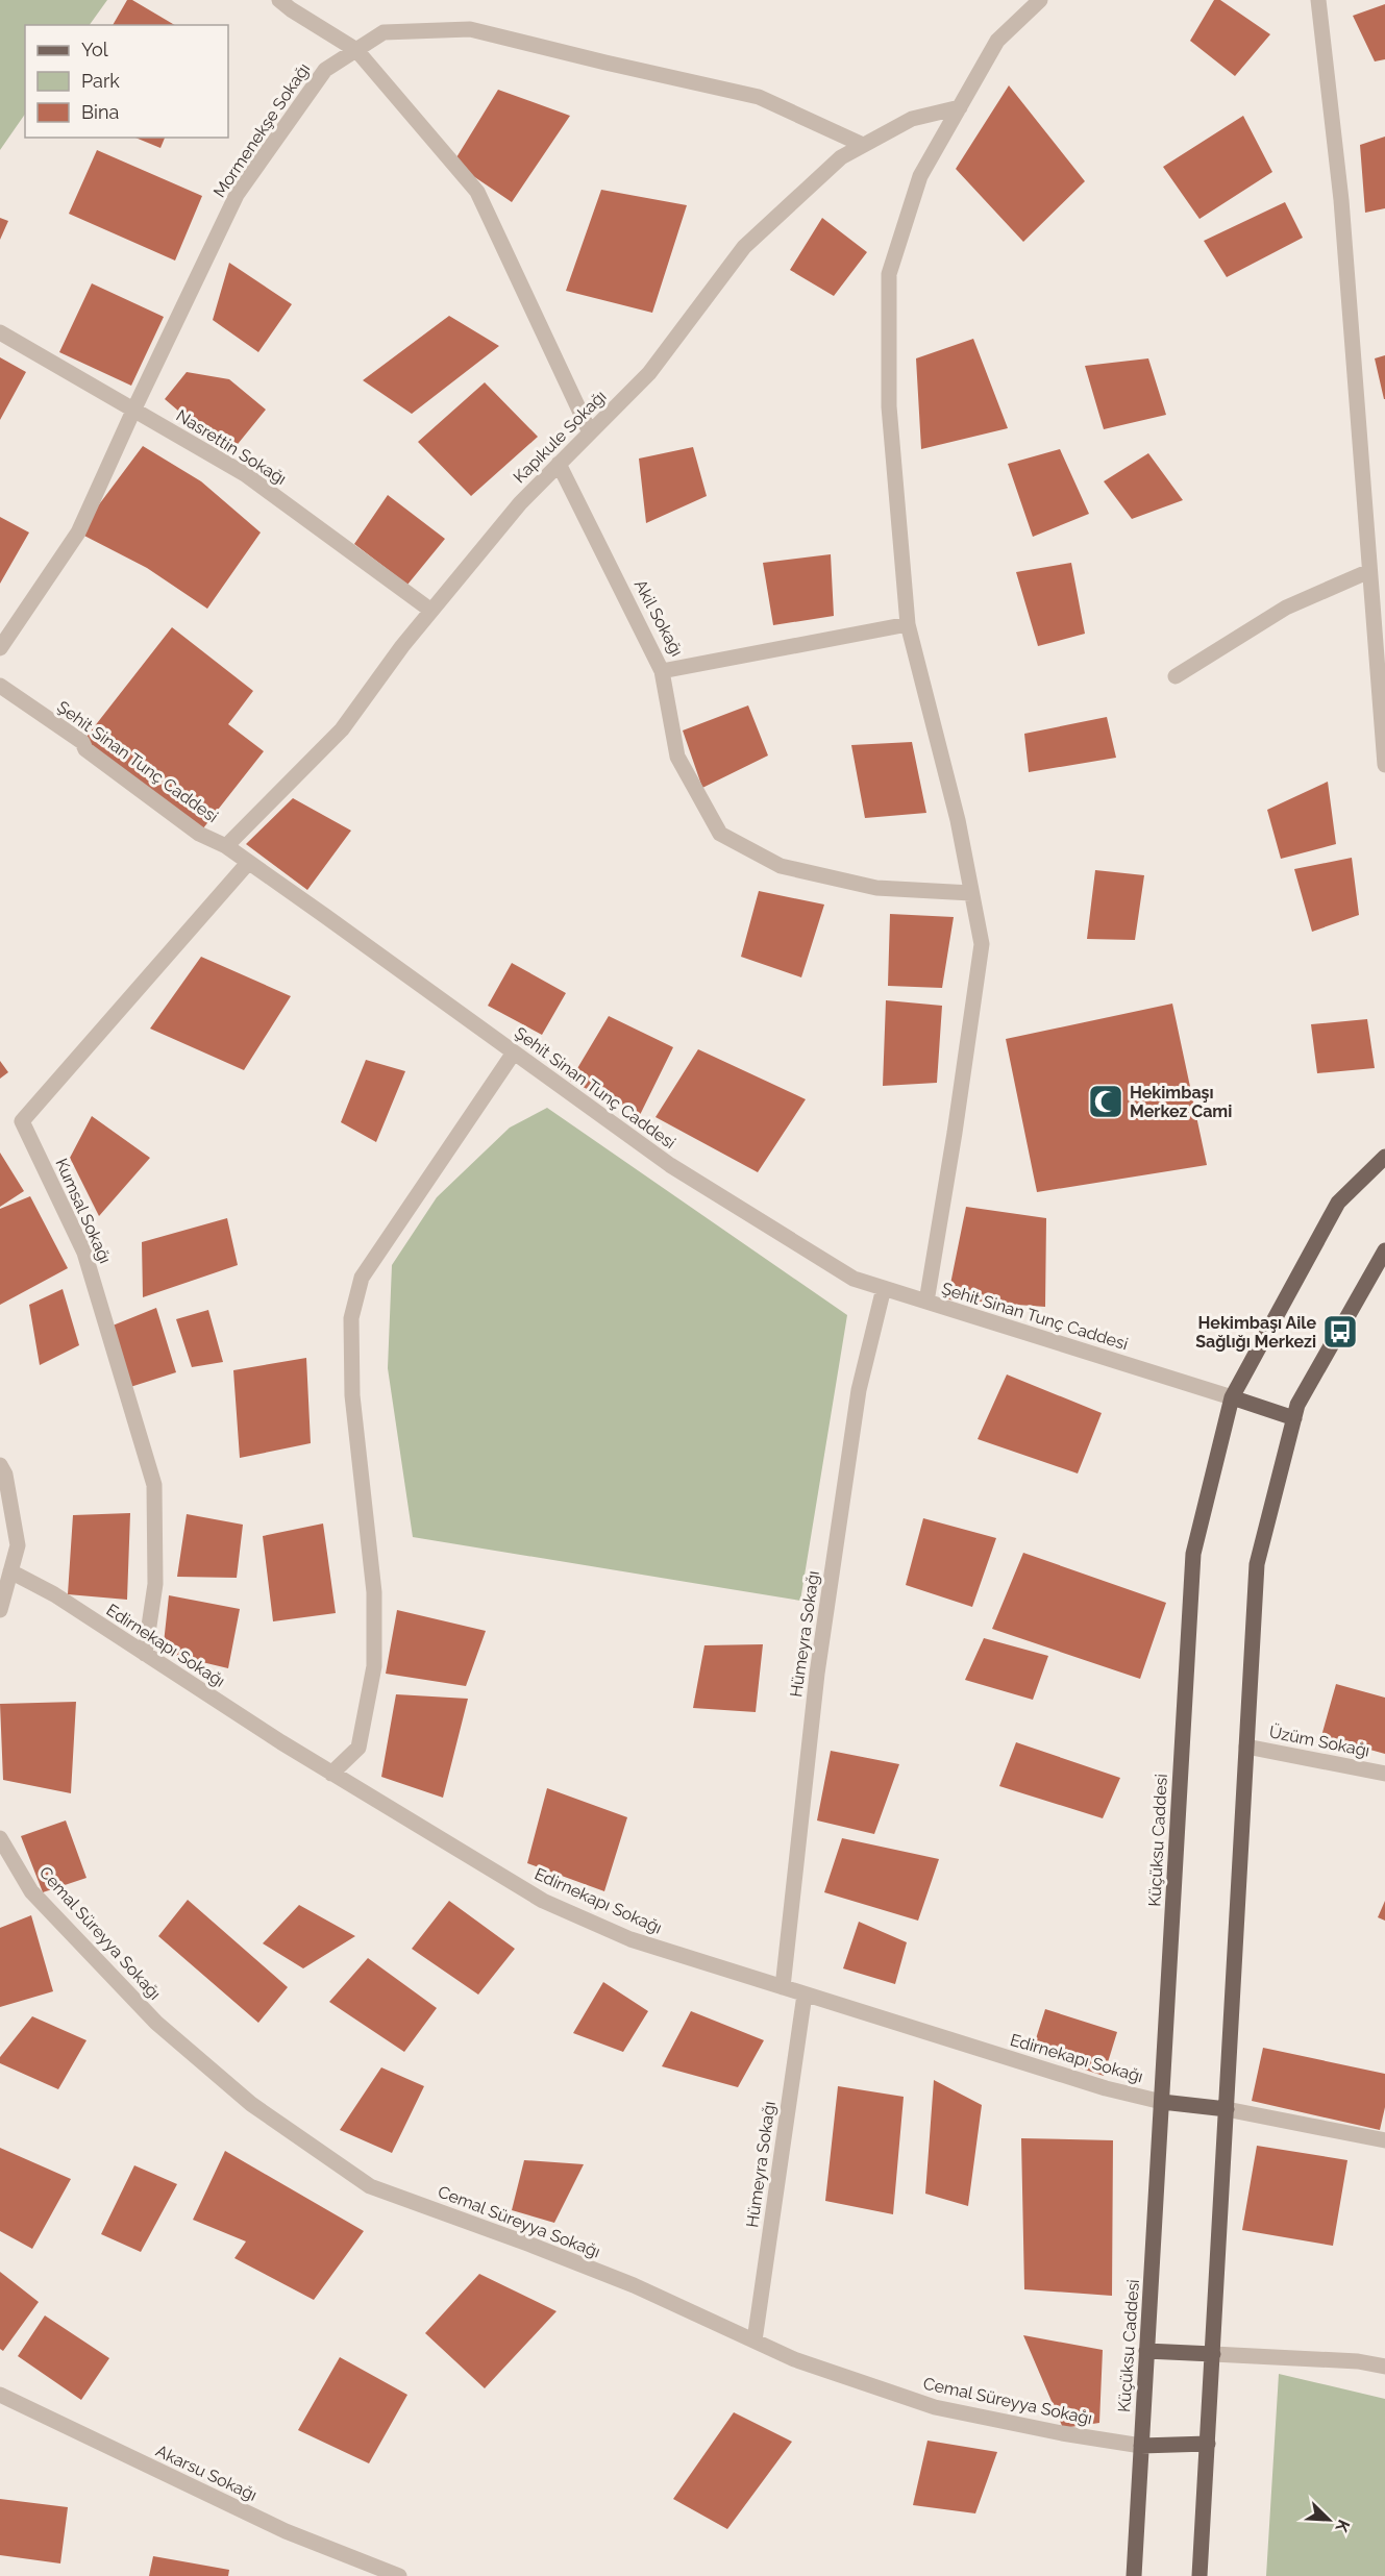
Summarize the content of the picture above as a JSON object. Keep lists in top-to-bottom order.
{
  "streets": {
    "main road": ["Küçüksu Caddesi"],
    "street": [
      "Mormenekşe Sokağı",
      "Kapıkule Sokağı",
      "Nasrettin Sokağı",
      "Akil Sokağı",
      "Şehit Sinan Tunç Caddesi",
      "Kumsal Sokağı",
      "Hümeyra Sokağı",
      "Edirnekapı Sokağı",
      "Üzüm Sokağı",
      "Cemal Süreyya Sokağı",
      "Akarsu Sokağı"
    ]
  },
  "crossings": [
    ["Mormenekşe Sokağı", "Kapıkule Sokağı"],
    ["Mormenekşe Sokağı", "Nasrettin Sokağı"],
    ["Kapıkule Sokağı", "Nasrettin Sokağı"],
    ["Kapıkule Sokağı", "Akil Sokağı"],
    ["Kapıkule Sokağı", "Şehit Sinan Tunç Caddesi"],
    ["Şehit Sinan Tunç Caddesi", "Kumsal Sokağı"],
    ["Şehit Sinan Tunç Caddesi", "Hümeyra Sokağı"],
    ["Şehit Sinan Tunç Caddesi", "Küçüksu Caddesi"],
    ["Kumsal Sokağı", "Edirnekapı Sokağı"],
    ["Hümeyra Sokağı", "Edirnekapı Sokağı"],
    ["Hümeyra Sokağı", "Cemal Süreyya Sokağı"],
    ["Edirnekapı Sokağı", "Küçüksu Caddesi"],
    ["Küçüksu Caddesi", "Cemal Süreyya Sokağı"]
  ],
  "places": {
    "mosque": ["Hekimbaşı Merkez Cami"],
    "bus stop": ["Hekimbaşı Aile Sağlığı Merkezi"]
  },
  "legend": ["Yol", "Park", "Bina"],
  "north": "bottom right"
}
